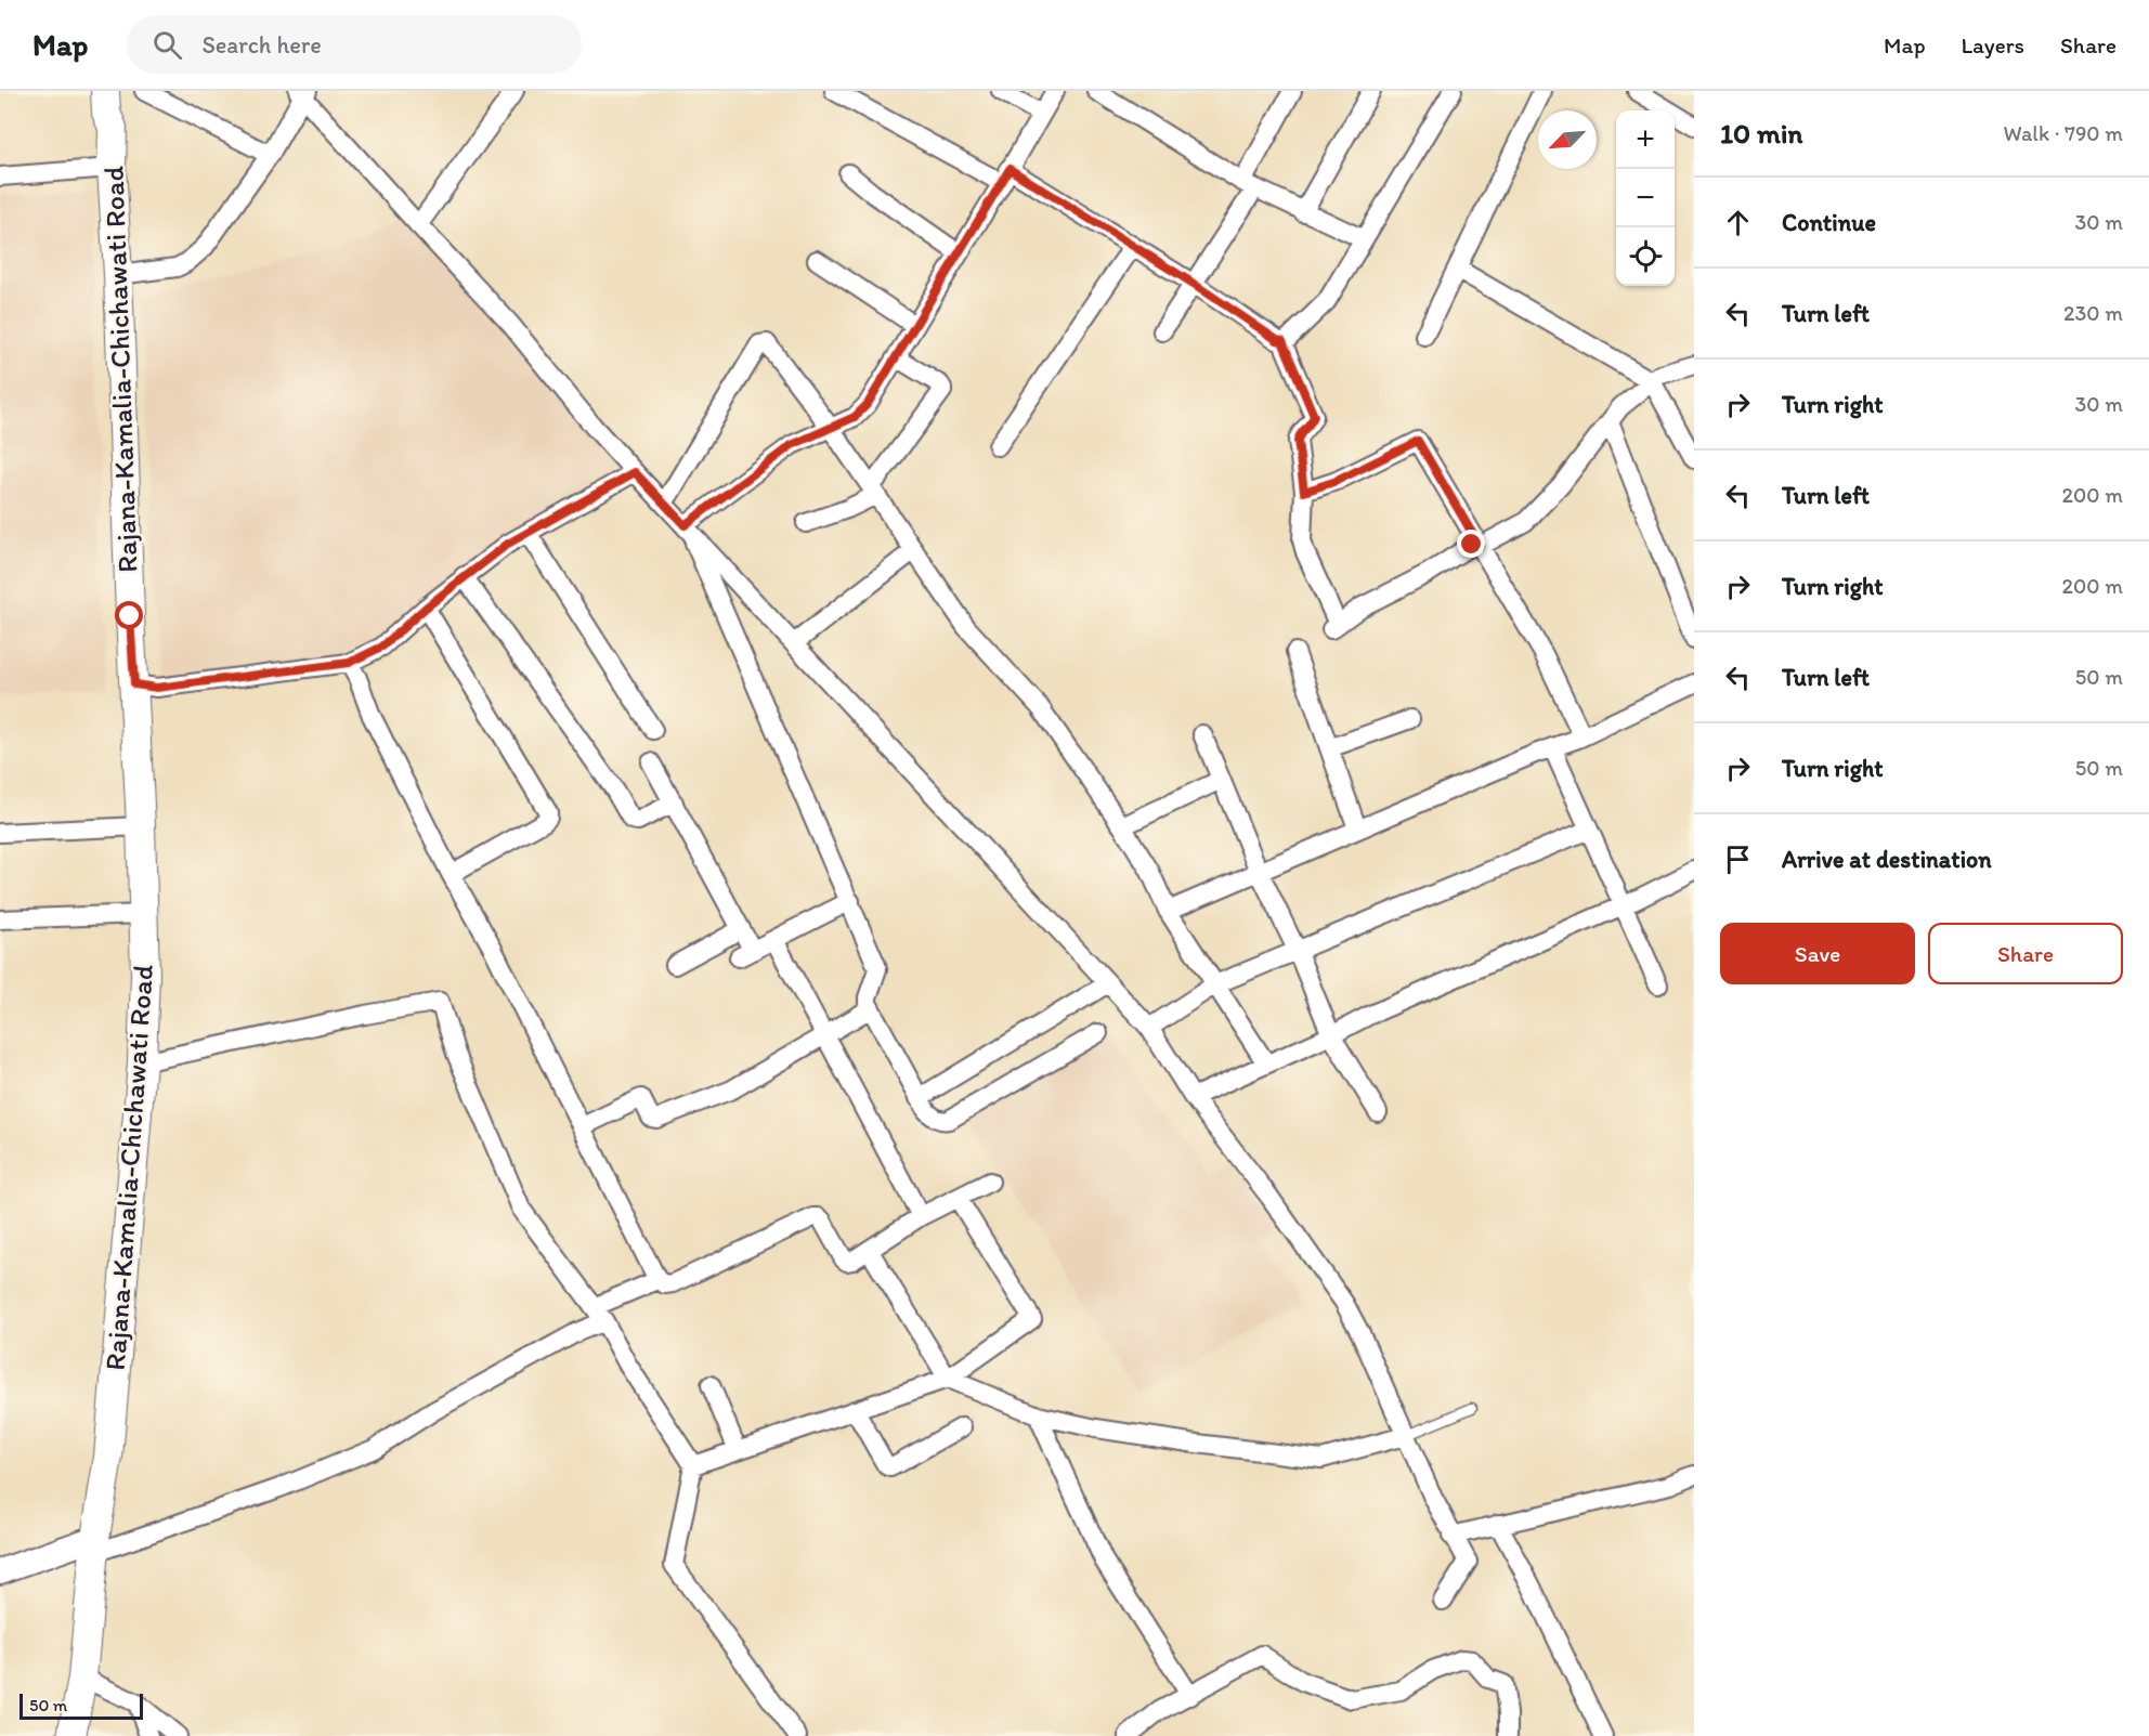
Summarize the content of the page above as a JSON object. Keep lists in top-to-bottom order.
{
  "streets": {
    "main road": ["Rajana-Kamalia-Chichawati Road"]
  },
  "scale_bar": "50 m",
  "north": "bottom left",
  "page": {
    "header": "Map",
    "search": "Search here",
    "nav": ["Map", "Layers", "Share"],
    "heading": ["10 min", "Walk · 790 m"],
    "map_buttons": ["+", "−"],
    "list": [
      ["Continue", "30 m"],
      ["Turn left", "230 m"],
      ["Turn right", "30 m"],
      ["Turn left", "200 m"],
      ["Turn right", "200 m"],
      ["Turn left", "50 m"],
      ["Turn right", "50 m"],
      "Arrive at destination"
    ],
    "buttons": ["Save", "Share"],
    "scale": "50 m"
  }
}
